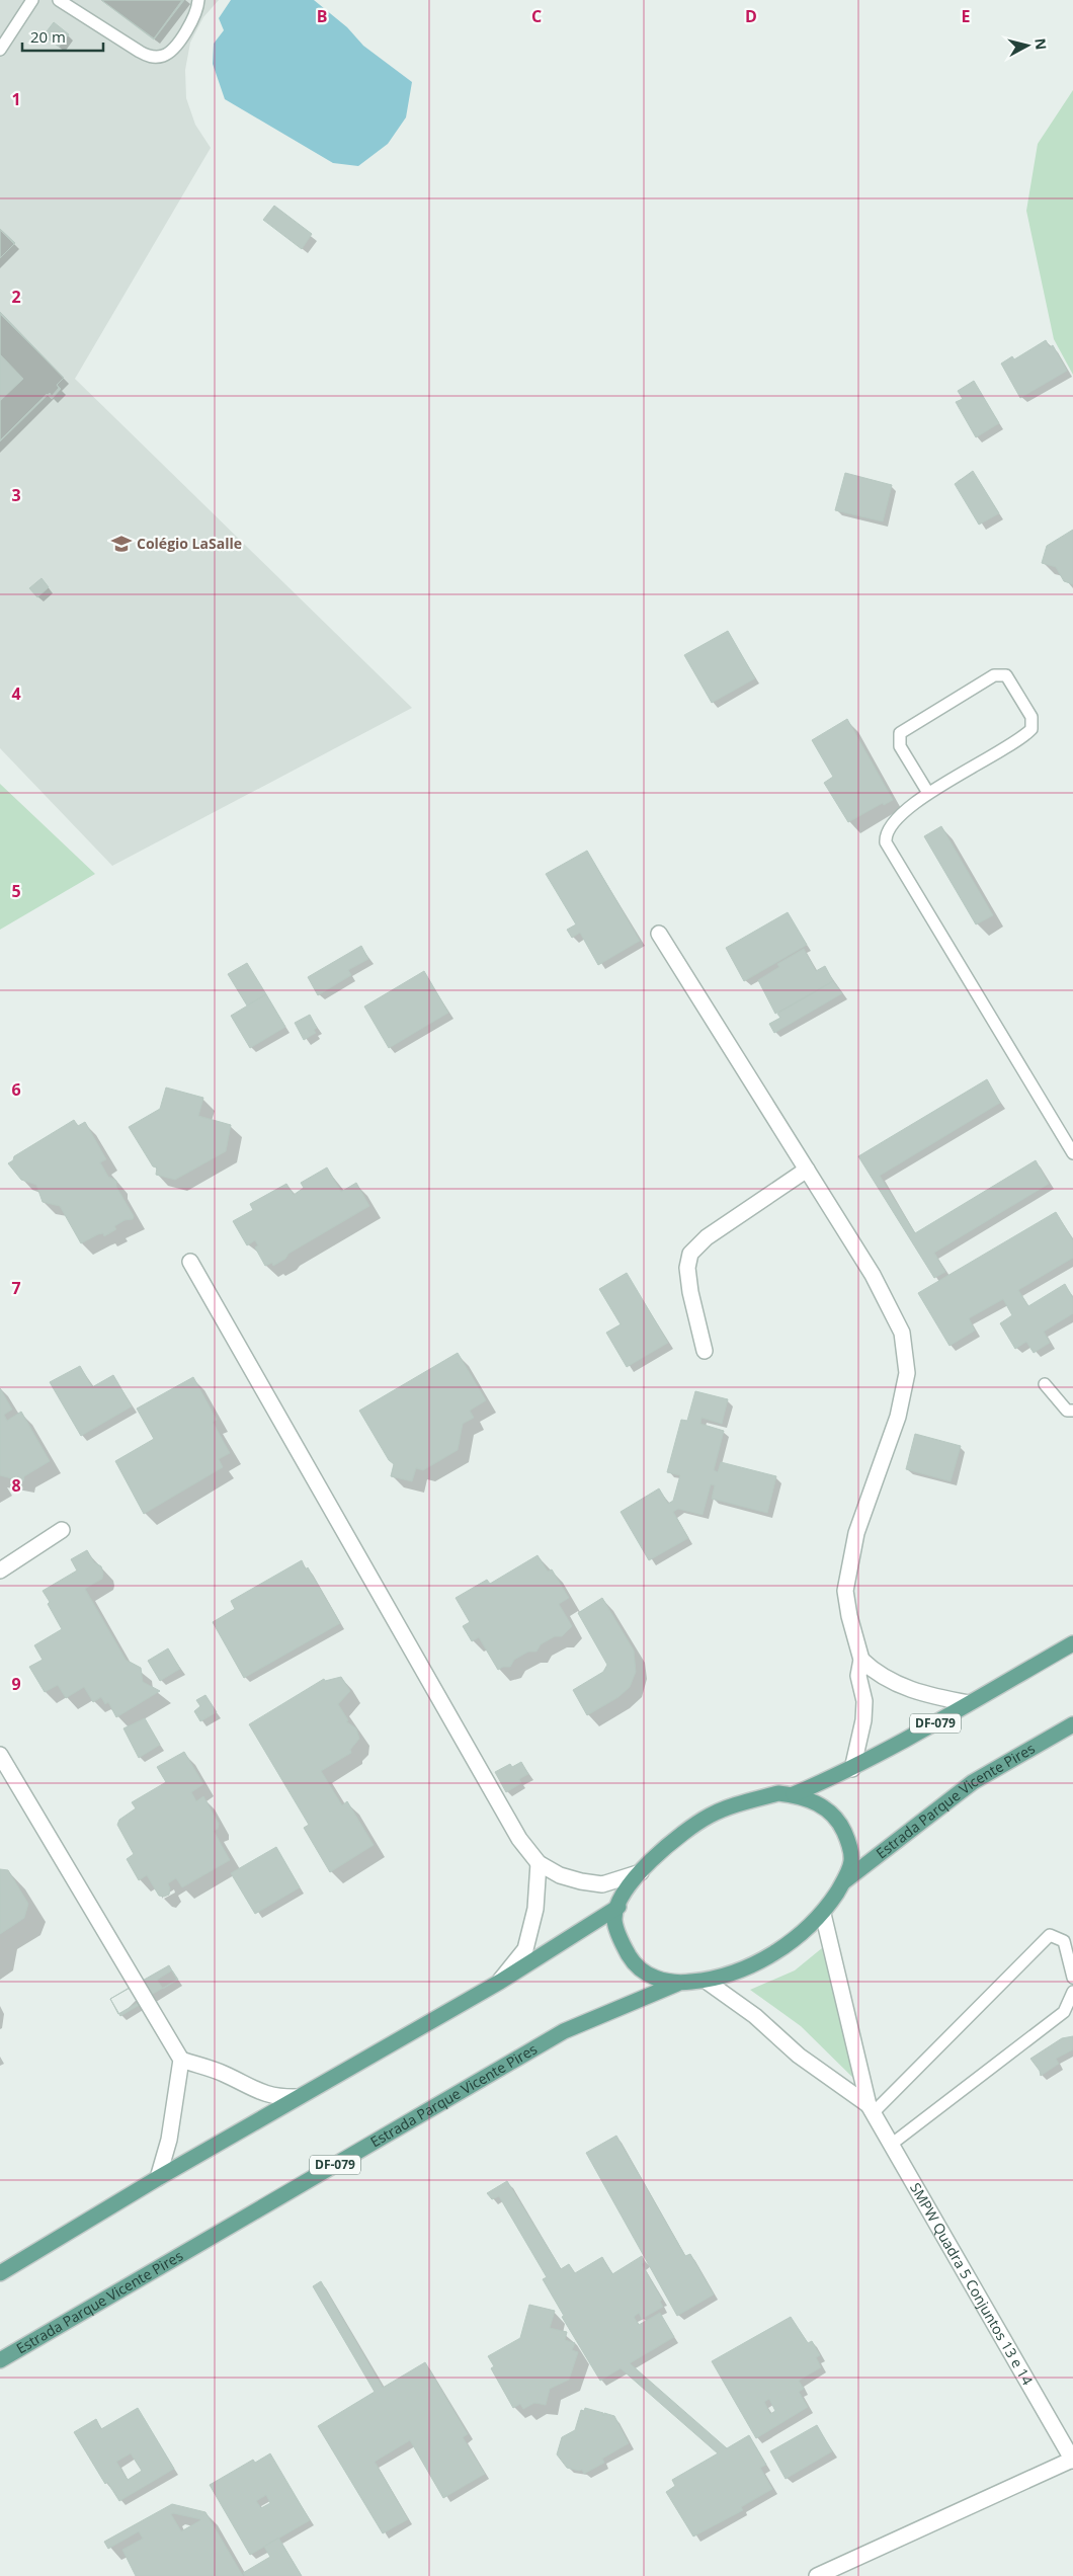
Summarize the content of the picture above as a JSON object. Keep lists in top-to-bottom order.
{
  "streets": {
    "main road": ["DF-079", "Estrada Parque Vicente Pires"],
    "street": ["SMPW Quadra 5 Conjuntos 13 e 14"]
  },
  "crossings": [
    ["DF-079", "Estrada Parque Vicente Pires"],
    ["DF-079", "SMPW Quadra 5 Conjuntos 13 e 14"]
  ],
  "places": {
    "school or university": ["Colégio LaSalle"]
  },
  "scale_bar": "20 m",
  "north": "right",
  "grid": {
    "columns": [
      "B",
      "C",
      "D",
      "E"
    ],
    "rows": [
      "1",
      "2",
      "3",
      "4",
      "5",
      "6",
      "7",
      "8",
      "9"
    ]
  }
}
